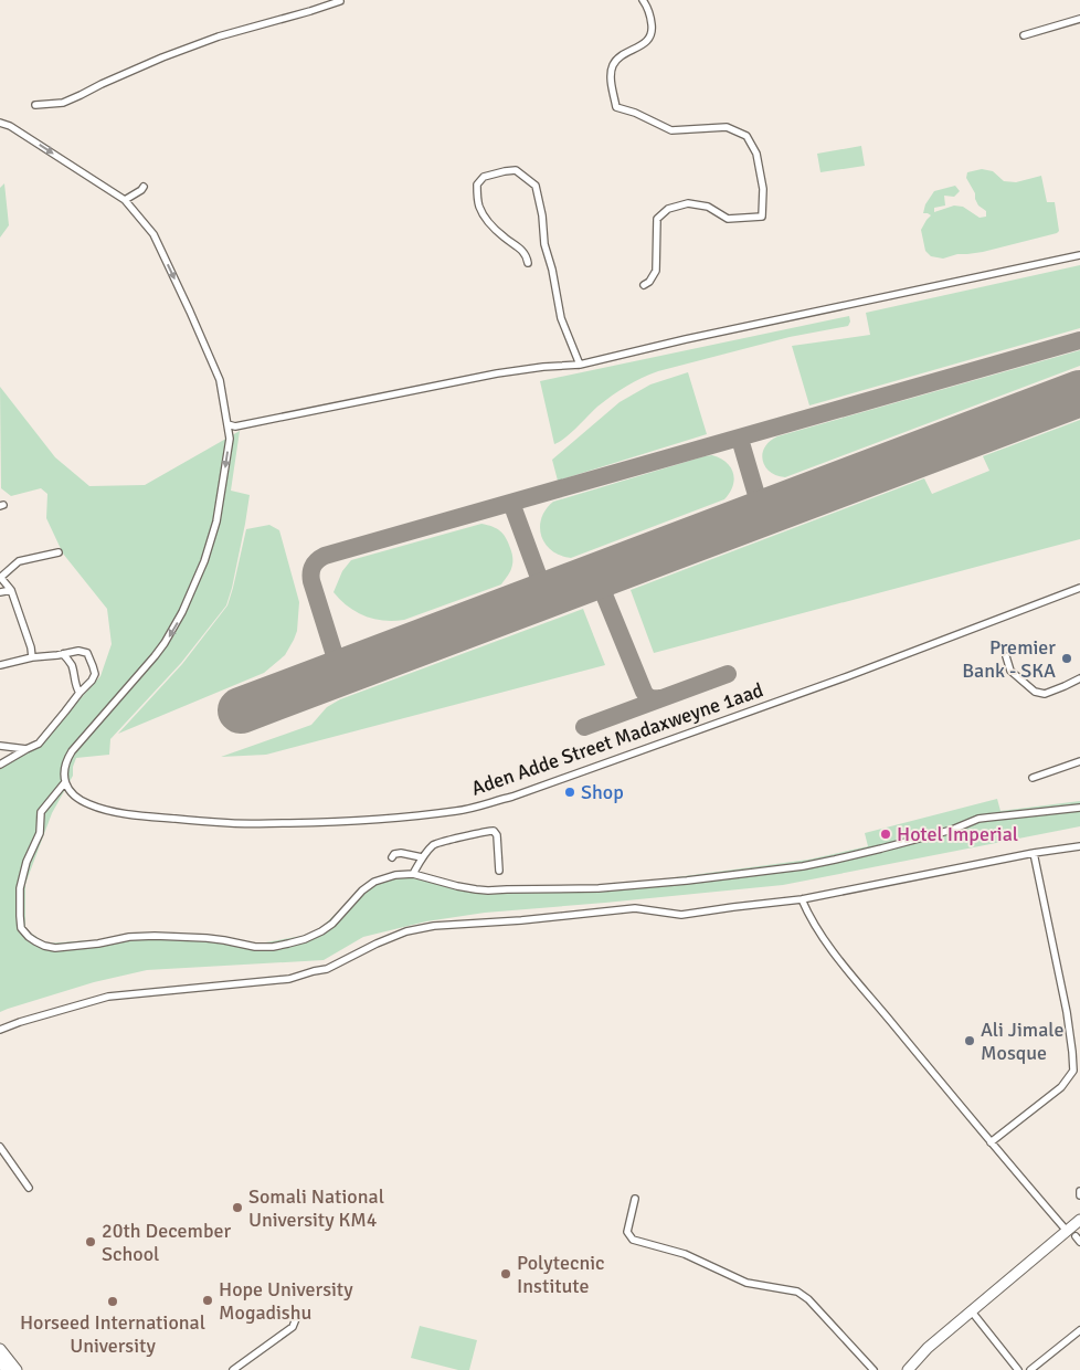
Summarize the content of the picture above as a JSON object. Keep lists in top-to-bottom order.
{
  "streets": {
    "street": ["Aden Adde Street Madaxweyne 1aad"]
  },
  "places": [
    "Premier Bank - SKA",
    "Shop",
    "Hotel Imperial",
    "Ali Jimale Mosque",
    "Somali National University KM4",
    "20th December School",
    "Polytecnic Institute",
    "Hope University Mogadishu",
    "Horseed International University"
  ]
}
